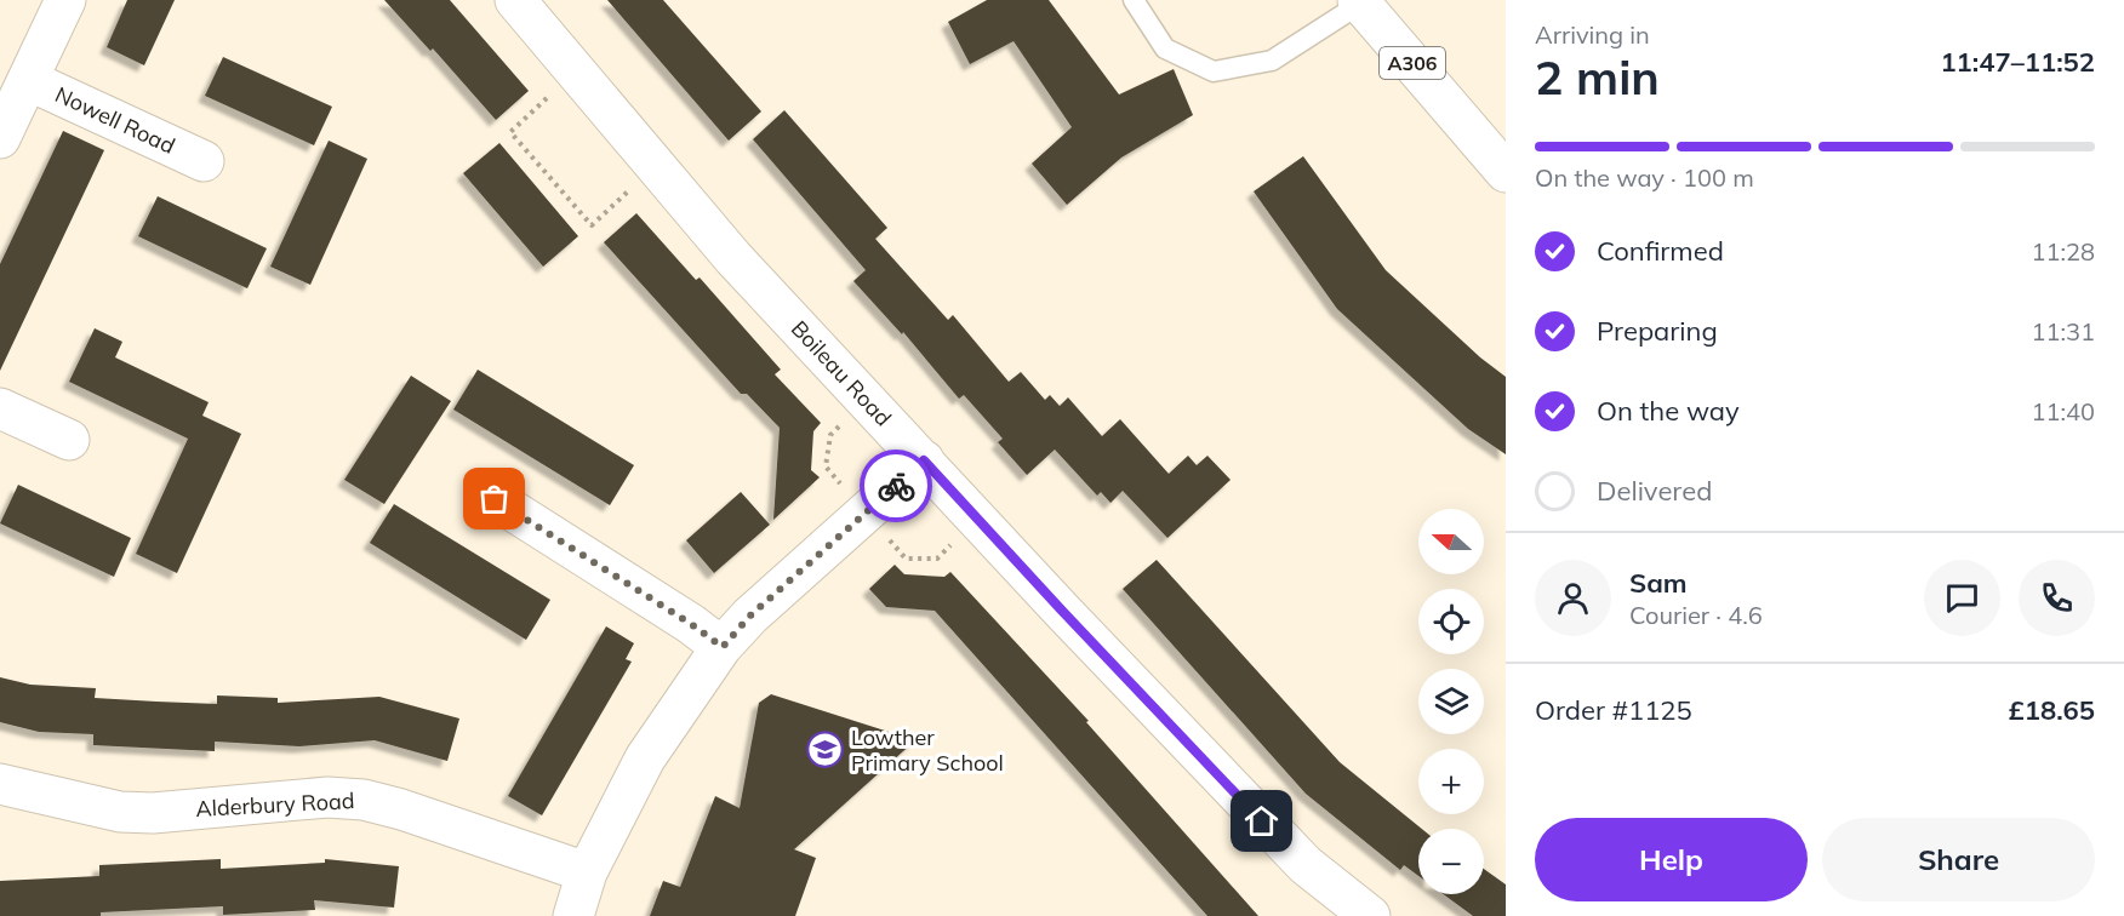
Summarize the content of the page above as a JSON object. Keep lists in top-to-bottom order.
{
  "streets": {
    "street": [
      "A306",
      "Nowell Road",
      "Boileau Road",
      "Alderbury Road"
    ]
  },
  "places": {
    "school or university": ["Lowther Primary School"]
  },
  "north": "left",
  "page": {
    "heading": ["2 min", "Arriving in", "11:47–11:52"],
    "panel": [
      "Sam",
      "Courier · 4.6",
      "Order #1125",
      "£18.65"
    ],
    "bar": "On the way · 100 m",
    "list": [
      ["Confirmed", "11:28"],
      ["Preparing", "11:31"],
      ["On the way", "11:40"],
      "Delivered"
    ],
    "map_buttons": ["+", "−"],
    "buttons": ["Help", "Share"]
  }
}
